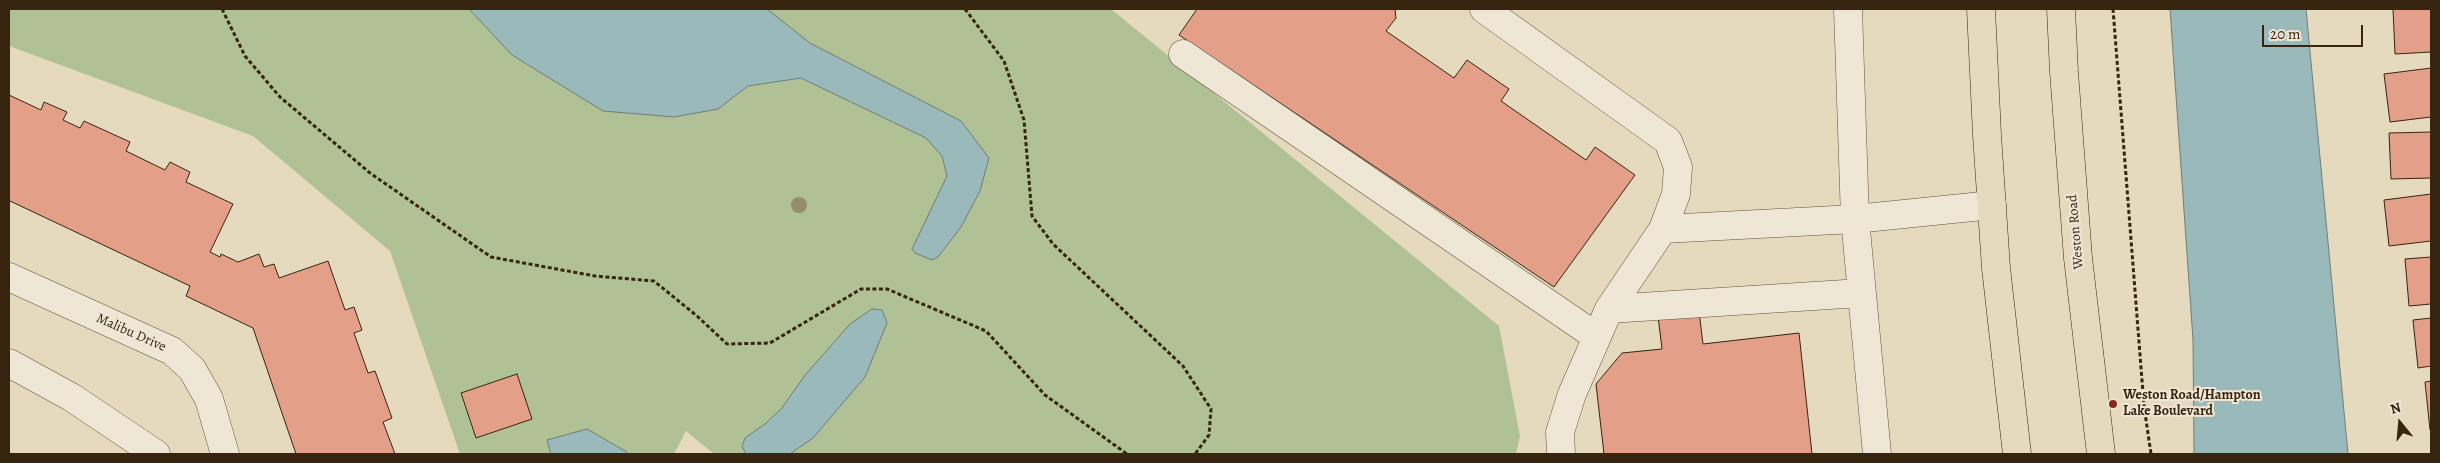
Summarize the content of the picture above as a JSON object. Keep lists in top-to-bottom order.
{
  "streets": {
    "main road": ["Weston Road"],
    "street": ["Malibu Drive"]
  },
  "places": ["Weston Road/Hampton Lake Boulevard"],
  "scale_bar": "20 m",
  "north": "top"
}
